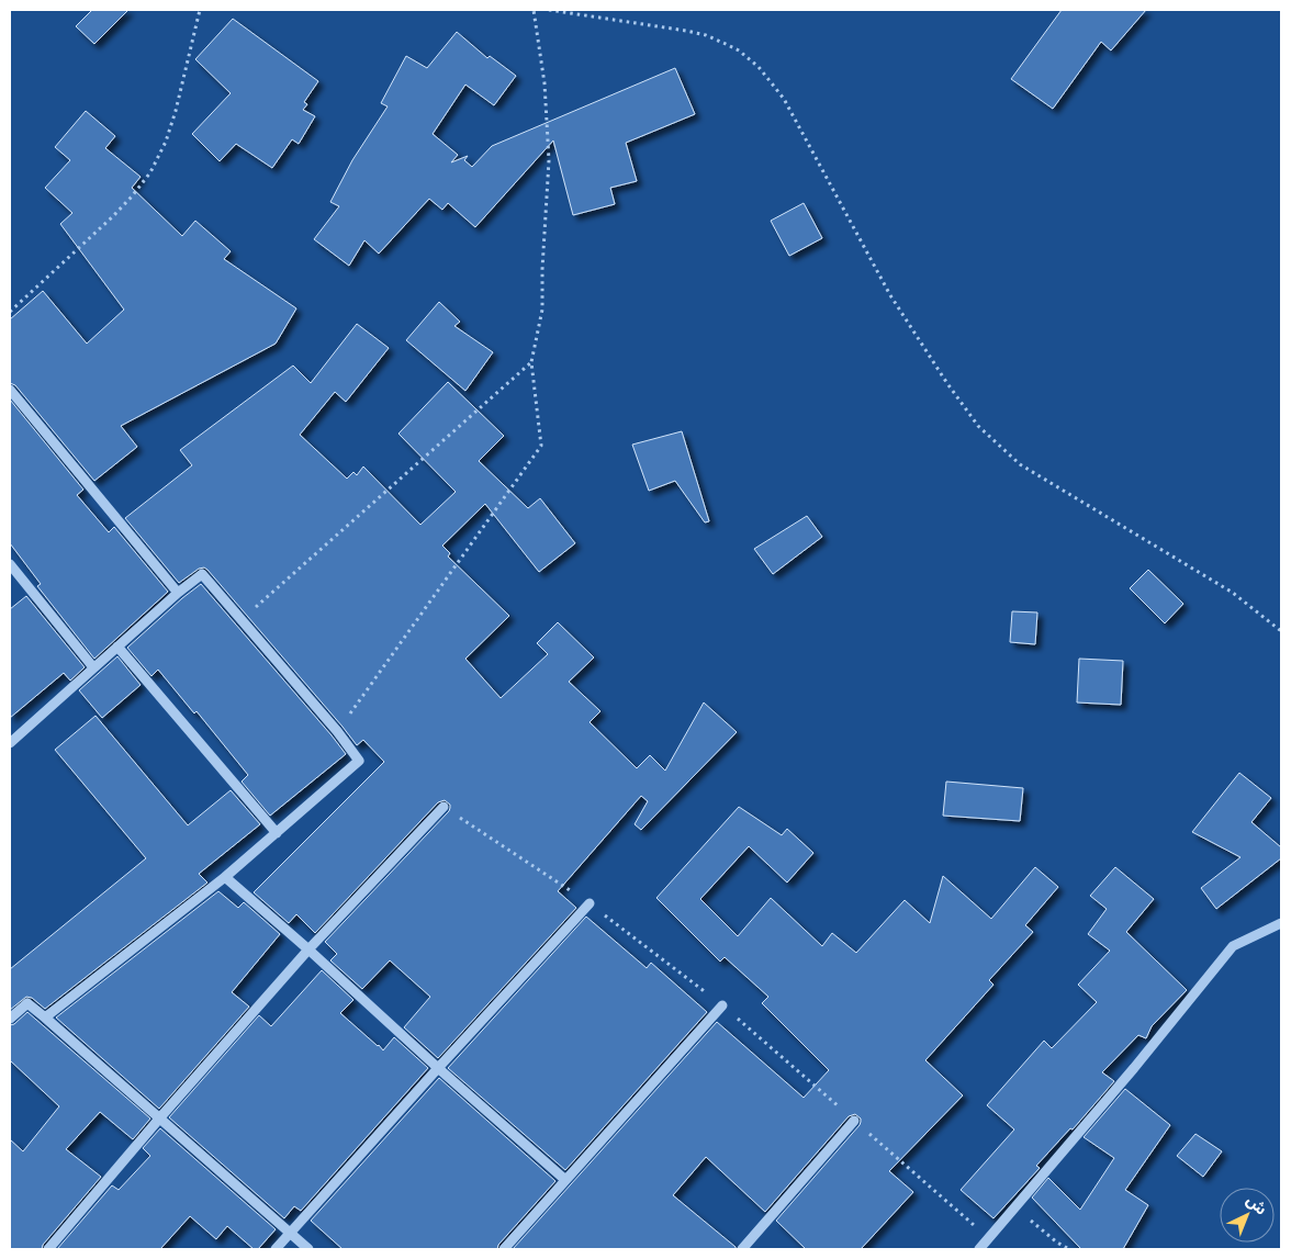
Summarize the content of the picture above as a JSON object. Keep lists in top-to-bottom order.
{
  "north": "top right"
}
